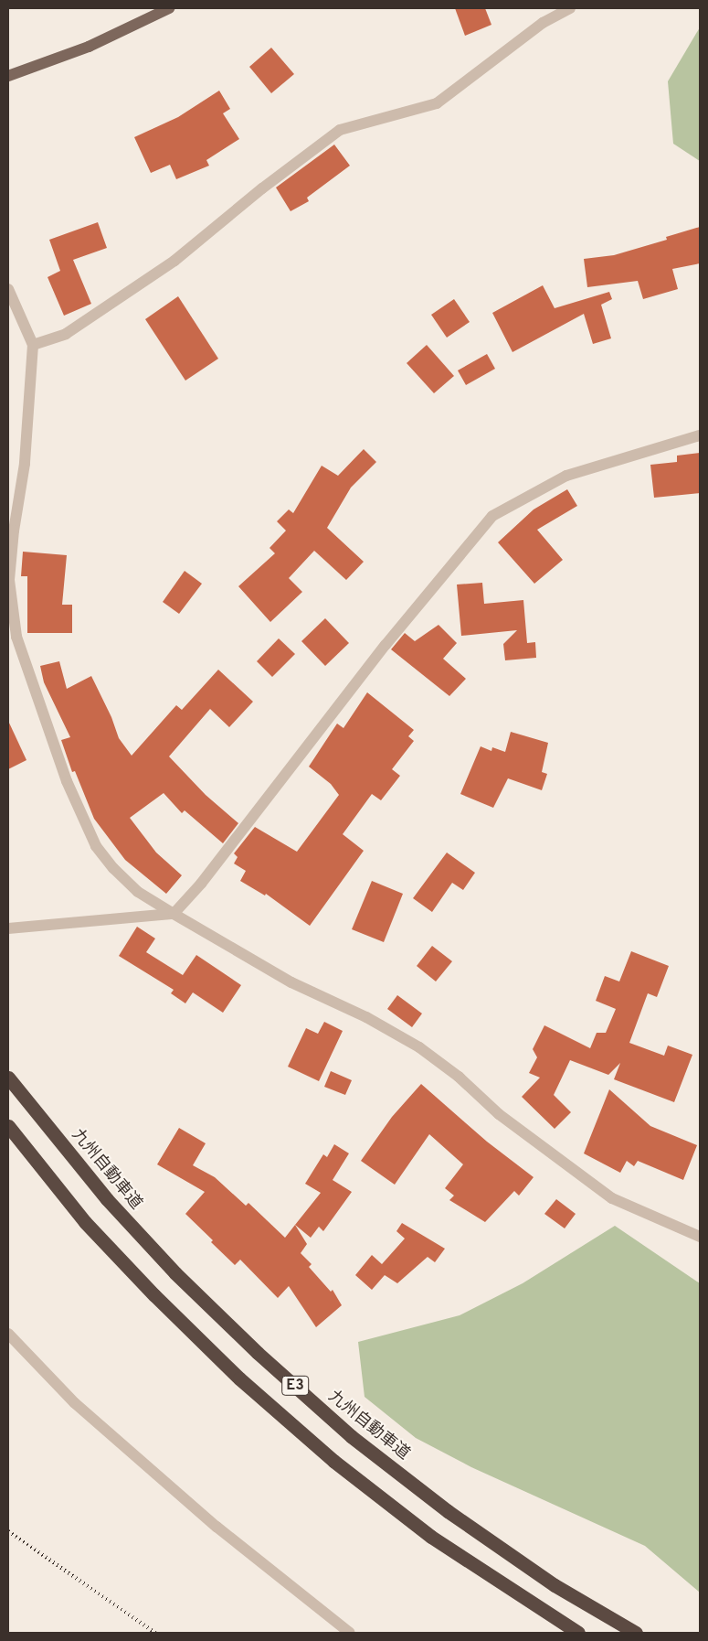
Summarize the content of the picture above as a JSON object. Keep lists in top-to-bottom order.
{
  "streets": {
    "highway": ["九州自動車道", "E3"]
  }
}
